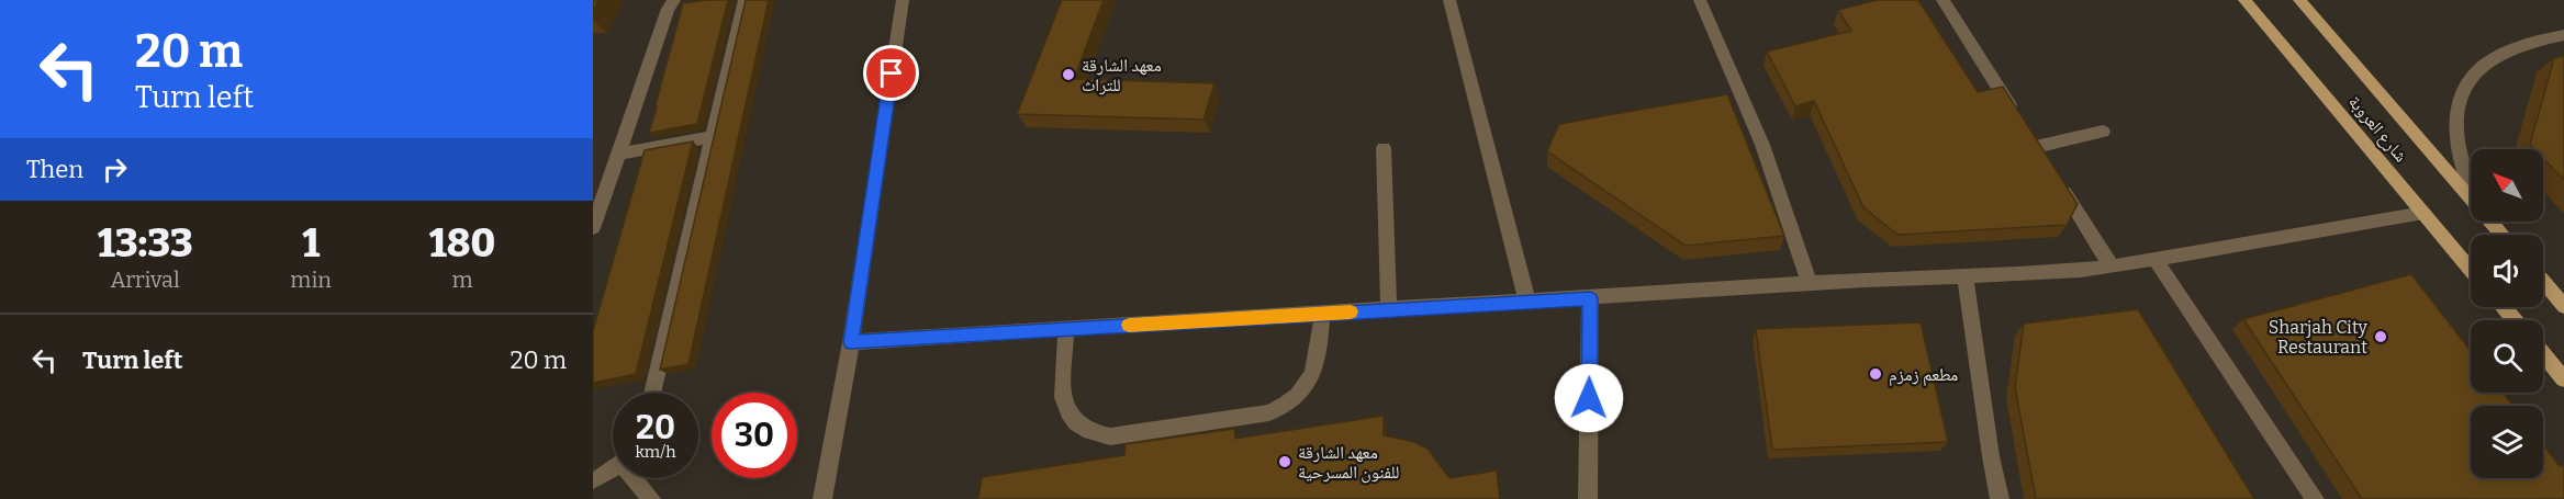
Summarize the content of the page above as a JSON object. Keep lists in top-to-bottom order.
{
  "streets": {
    "main road": ["شارع العروبة"]
  },
  "places": [
    "معهد الشارقة للتراث",
    "Sharjah City Restaurant",
    "مطعم زمزم",
    "معهد الشارقة للفنون المسرحية"
  ],
  "north": "top left",
  "page": {
    "turn": ["20 m", "Turn left"],
    "then": "Then",
    "eta": [
      "13:33",
      "Arrival",
      "1",
      "min",
      "180",
      "m"
    ],
    "list": [
      {
        "name": "Turn left",
        "value": "20 m"
      }
    ],
    "speed": "20 km/h",
    "limit": "30"
  }
}
